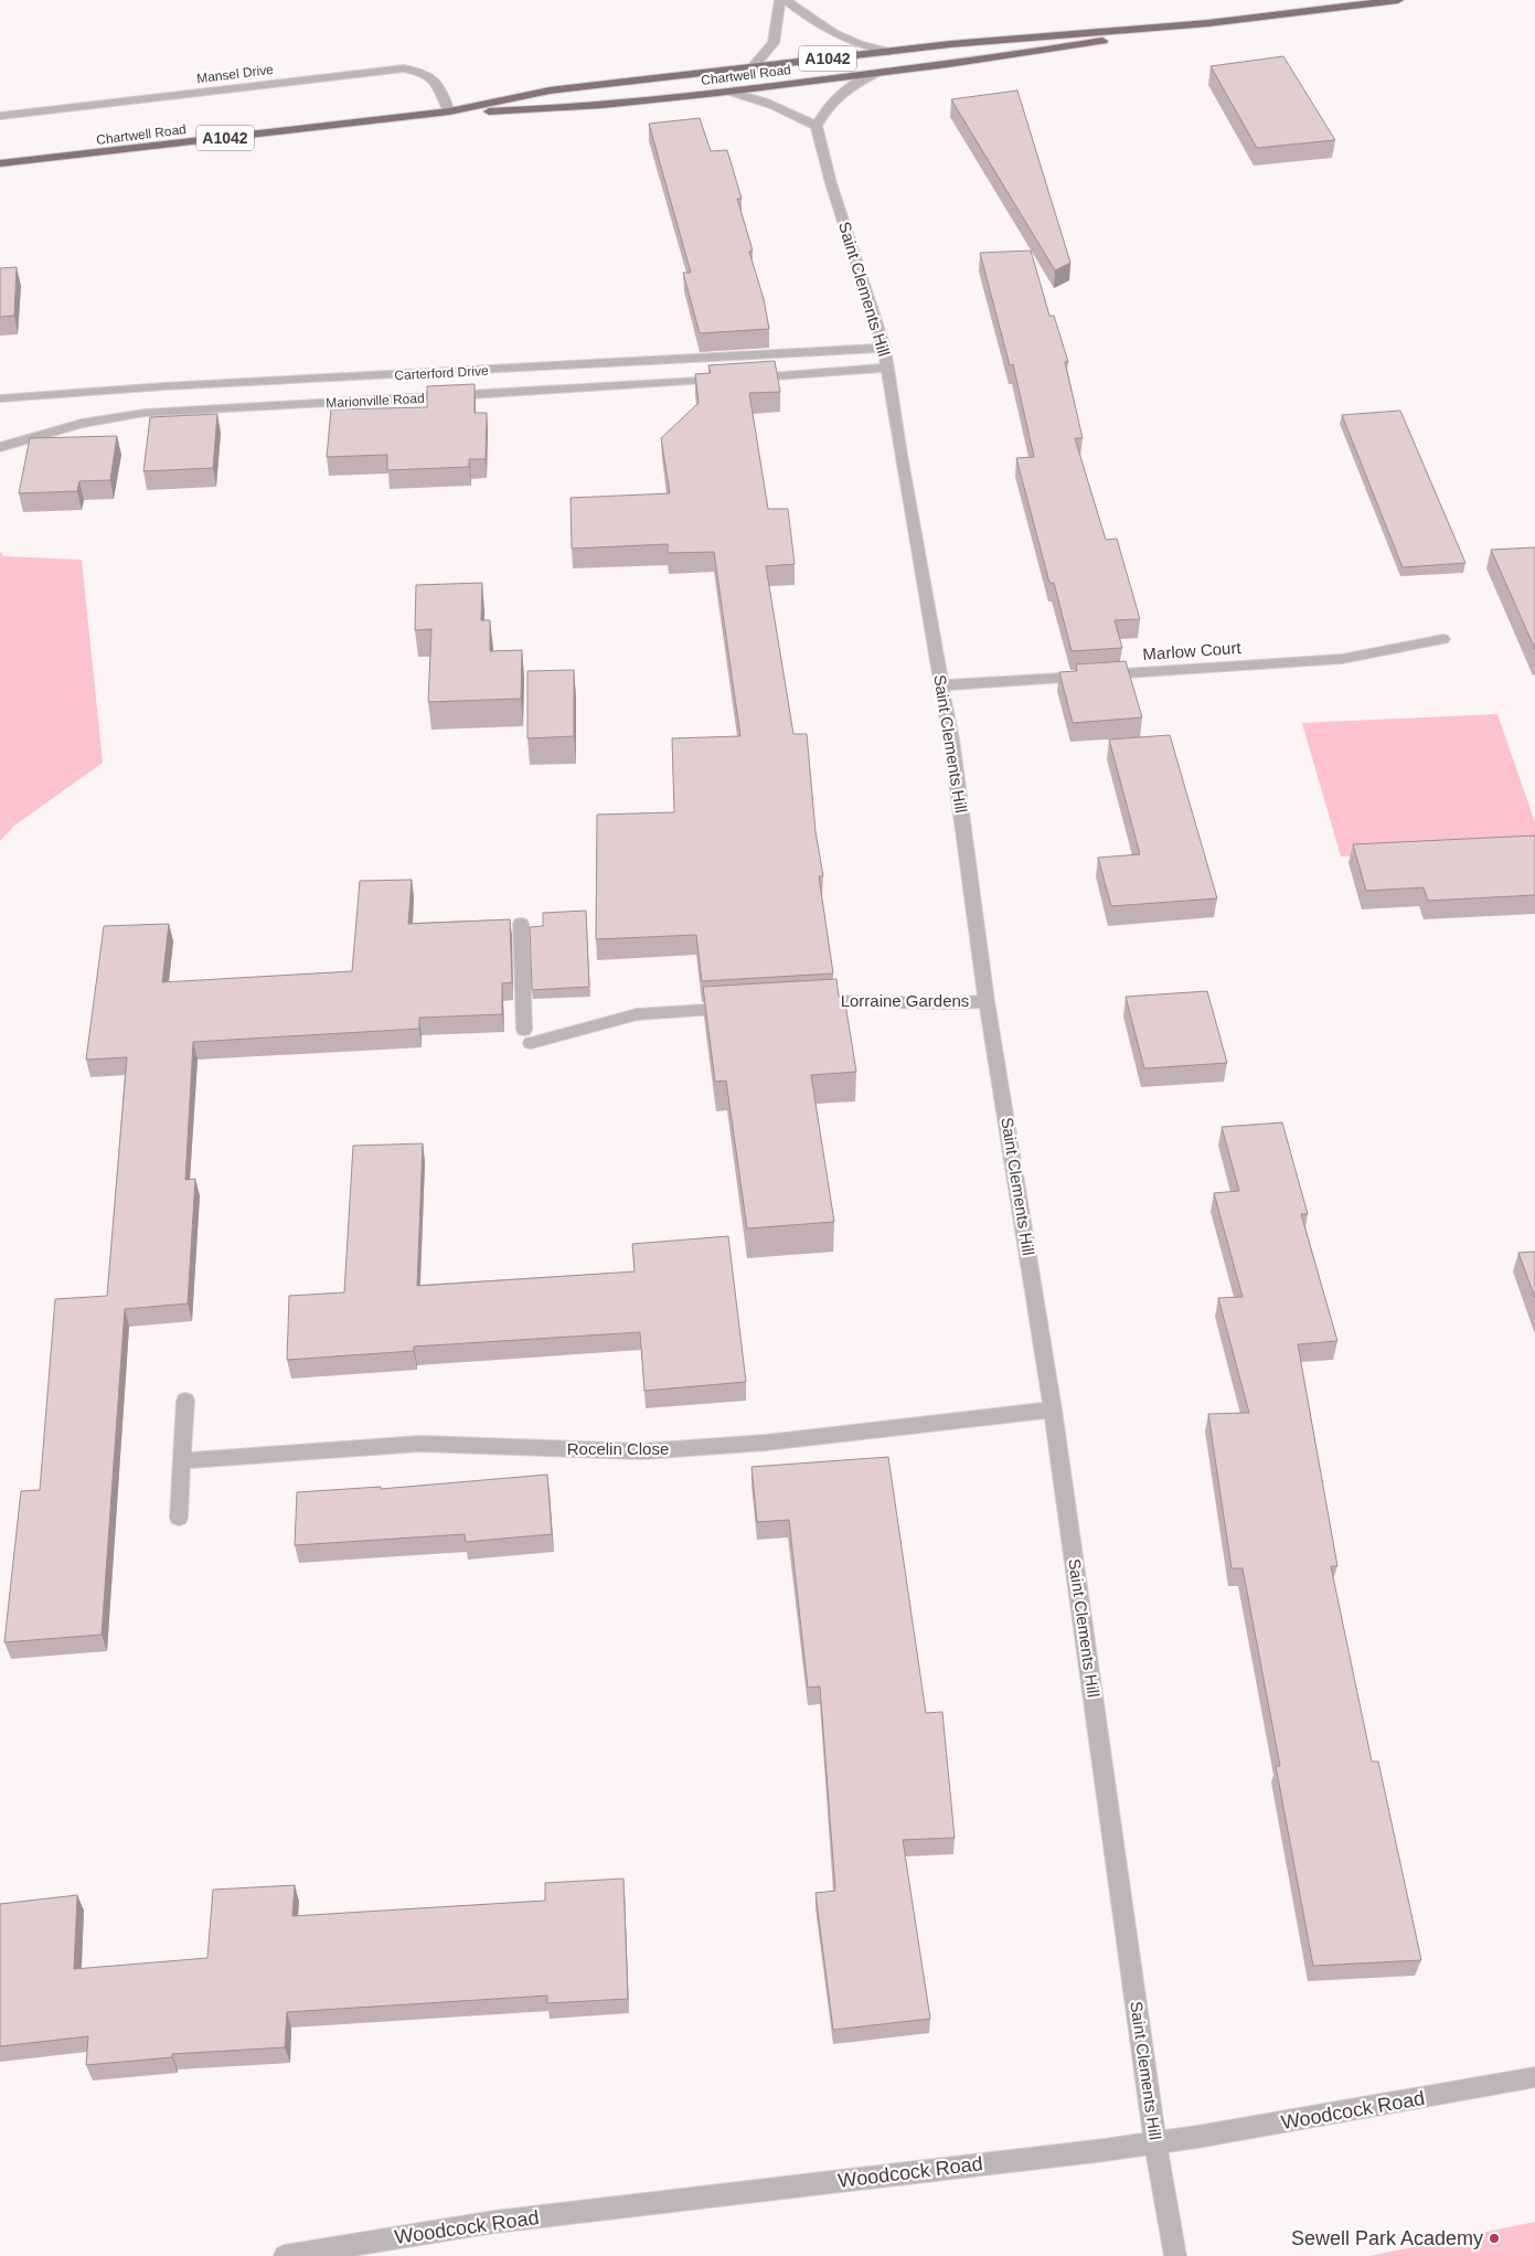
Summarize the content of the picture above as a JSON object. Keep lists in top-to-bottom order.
{
  "streets": {
    "highway": ["A1042", "Chartwell Road"],
    "street": [
      "Mansel Drive",
      "Saint Clements Hill",
      "Carterford Drive",
      "Marionville Road",
      "Marlow Court",
      "Lorraine Gardens",
      "Rocelin Close",
      "Woodcock Road"
    ]
  },
  "crossings": [
    ["Mansel Drive", "Chartwell Road"],
    ["Saint Clements Hill", "Carterford Drive"],
    ["Saint Clements Hill", "Marionville Road"],
    ["Saint Clements Hill", "Marlow Court"],
    ["Saint Clements Hill", "Lorraine Gardens"],
    ["Saint Clements Hill", "Rocelin Close"],
    ["Saint Clements Hill", "Woodcock Road"]
  ],
  "places": ["Sewell Park Academy"]
}
